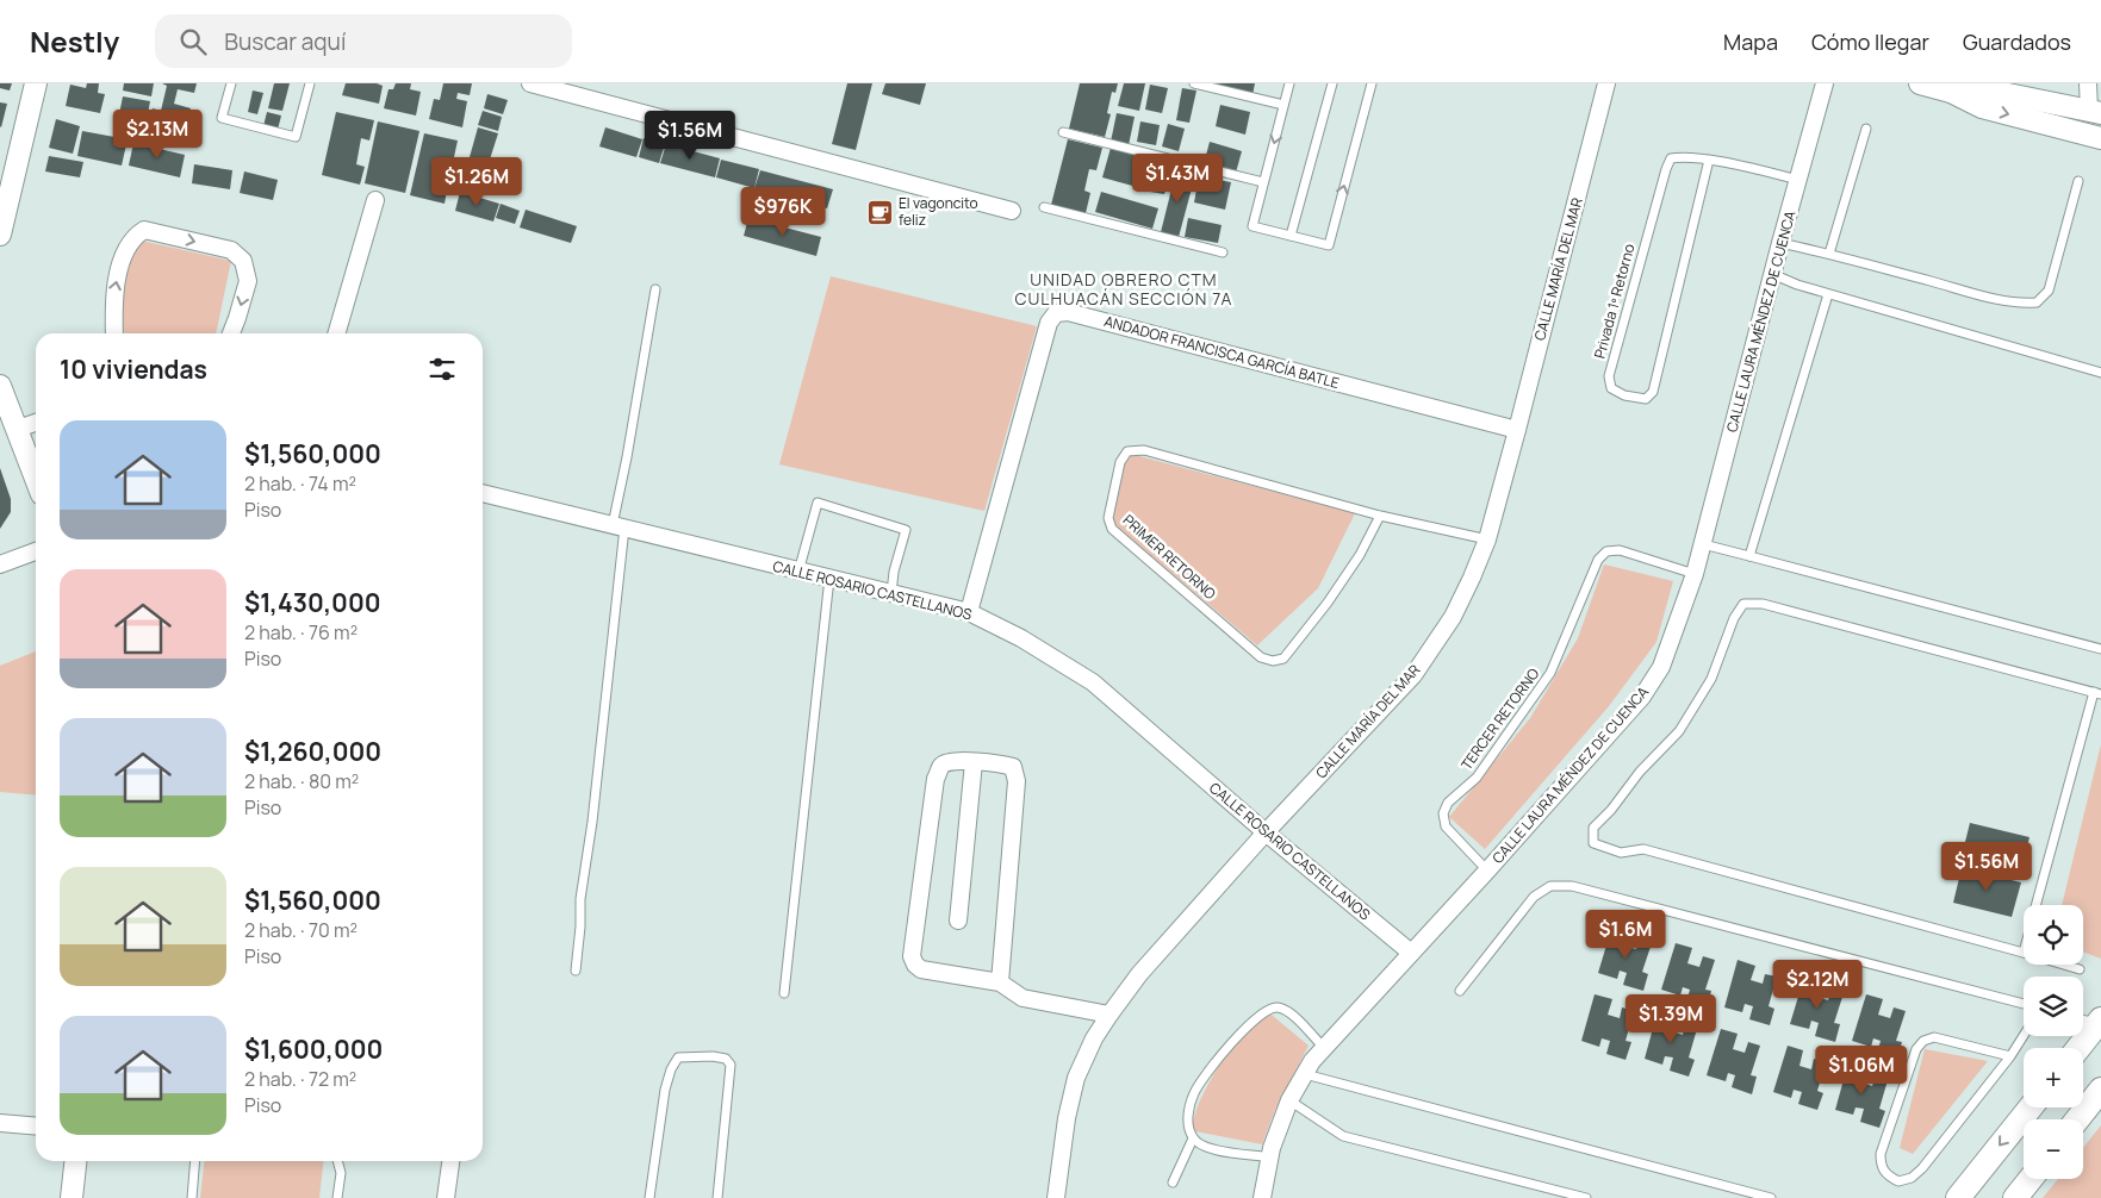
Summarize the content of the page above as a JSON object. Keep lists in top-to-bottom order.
{
  "streets": {
    "street": [
      "CALLE MARÍA DEL MAR",
      "CALLE LAURA MÉNDEZ DE CUENCA",
      "ANDADOR FRANCISCA GARCÍA BATLE",
      "CALLE ROSARIO CASTELLANOS"
    ],
    "lane": ["Privada 1º Retorno", "PRIMER RETORNO", "TERCER RETORNO"]
  },
  "crossings": [
    ["CALLE MARÍA DEL MAR", "ANDADOR FRANCISCA GARCÍA BATLE"],
    ["CALLE MARÍA DEL MAR", "PRIMER RETORNO"],
    ["CALLE MARÍA DEL MAR", "CALLE ROSARIO CASTELLANOS"],
    ["Privada 1º Retorno", "CALLE LAURA MÉNDEZ DE CUENCA"],
    ["CALLE LAURA MÉNDEZ DE CUENCA", "CALLE ROSARIO CASTELLANOS"],
    ["CALLE LAURA MÉNDEZ DE CUENCA", "TERCER RETORNO"],
    ["ANDADOR FRANCISCA GARCÍA BATLE", "CALLE ROSARIO CASTELLANOS"]
  ],
  "districts": ["UNIDAD OBRERO CTM CULHUACÁN SECCIÓN 7A"],
  "places": {
    "cafe": ["El vagoncito feliz"]
  },
  "page": {
    "header": "Nestly",
    "search": "Buscar aquí",
    "nav": ["Mapa", "Cómo llegar", "Guardados"],
    "price": [
      "$2.13M",
      "$1.56M",
      "$1.43M",
      "$1.26M",
      "$976K",
      "$1.56M",
      "$1.6M",
      "$2.12M",
      "$1.39M",
      "$1.06M"
    ],
    "heading": "10 viviendas",
    "list": [
      {
        "name": "$1,560,000",
        "note": "2 hab. · 74 m² · Piso"
      },
      {
        "name": "$1,430,000",
        "note": "2 hab. · 76 m² · Piso"
      },
      {
        "name": "$1,260,000",
        "note": "2 hab. · 80 m² · Piso"
      },
      {
        "name": "$1,560,000",
        "note": "2 hab. · 70 m² · Piso"
      },
      {
        "name": "$1,600,000",
        "note": "2 hab. · 72 m² · Piso"
      }
    ],
    "map_buttons": ["+", "−"]
  }
}
